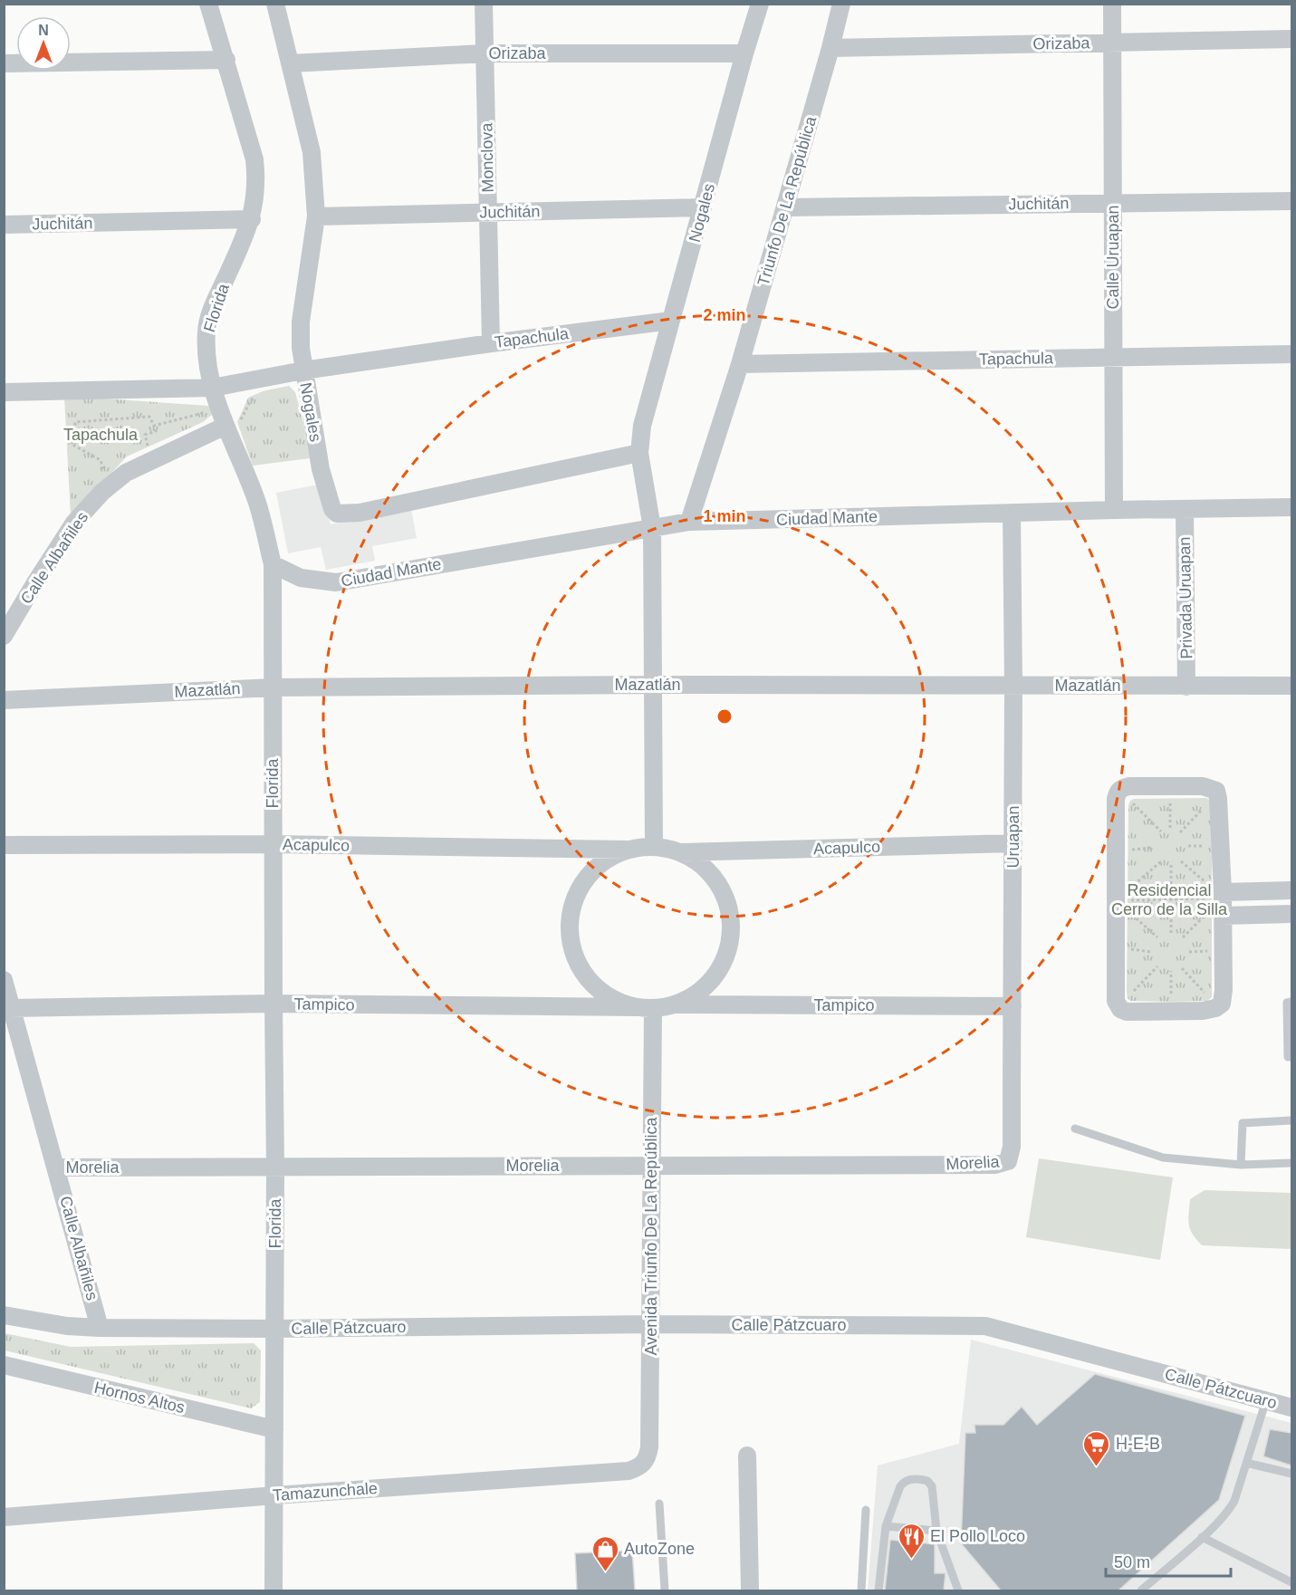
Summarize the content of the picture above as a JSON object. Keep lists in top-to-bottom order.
{
  "streets": {
    "street": [
      "Orizaba",
      "Monclova",
      "Triunfo De La República",
      "Juchitán",
      "Nogales",
      "Calle Uruapan",
      "Florida",
      "Tapachula",
      "Ciudad Mante",
      "Calle Albañiles",
      "Privada Uruapan",
      "Mazatlán",
      "Uruapan",
      "Acapulco",
      "Tampico",
      "Morelia",
      "Avenida Triunfo De La República",
      "Calle Pátzcuaro",
      "Hornos Altos",
      "Tamazunchale"
    ]
  },
  "crossings": [
    ["Orizaba", "Monclova"],
    ["Orizaba", "Triunfo De La República"],
    ["Orizaba", "Nogales"],
    ["Orizaba", "Calle Uruapan"],
    ["Monclova", "Juchitán"],
    ["Monclova", "Tapachula"],
    ["Triunfo De La República", "Juchitán"],
    ["Triunfo De La República", "Tapachula"],
    ["Triunfo De La República", "Ciudad Mante"],
    ["Juchitán", "Nogales"],
    ["Juchitán", "Calle Uruapan"],
    ["Juchitán", "Florida"],
    ["Nogales", "Tapachula"],
    ["Nogales", "Ciudad Mante"],
    ["Calle Uruapan", "Tapachula"],
    ["Calle Uruapan", "Ciudad Mante"],
    ["Florida", "Tapachula"],
    ["Florida", "Ciudad Mante"],
    ["Florida", "Calle Albañiles"],
    ["Florida", "Mazatlán"],
    ["Florida", "Acapulco"],
    ["Florida", "Tampico"],
    ["Florida", "Morelia"],
    ["Florida", "Calle Pátzcuaro"],
    ["Florida", "Hornos Altos"],
    ["Florida", "Tamazunchale"],
    ["Ciudad Mante", "Privada Uruapan"],
    ["Ciudad Mante", "Uruapan"],
    ["Calle Albañiles", "Tampico"],
    ["Calle Albañiles", "Morelia"],
    ["Privada Uruapan", "Mazatlán"],
    ["Mazatlán", "Uruapan"],
    ["Uruapan", "Acapulco"],
    ["Uruapan", "Tampico"],
    ["Uruapan", "Morelia"],
    ["Acapulco", "Tampico"],
    ["Acapulco", "Avenida Triunfo De La República"],
    ["Tampico", "Avenida Triunfo De La República"],
    ["Morelia", "Avenida Triunfo De La República"],
    ["Avenida Triunfo De La República", "Calle Pátzcuaro"],
    ["Avenida Triunfo De La República", "Tamazunchale"]
  ],
  "parks": ["Tapachula", "Residencial Cerro de la Silla"],
  "places": {
    "supermarket": ["H-E-B"],
    "restaurant": ["El Pollo Loco"],
    "shop": ["AutoZone"]
  },
  "scale_bar": "50 m",
  "north": "top",
  "rings": ["2 min", "1 min"]
}
